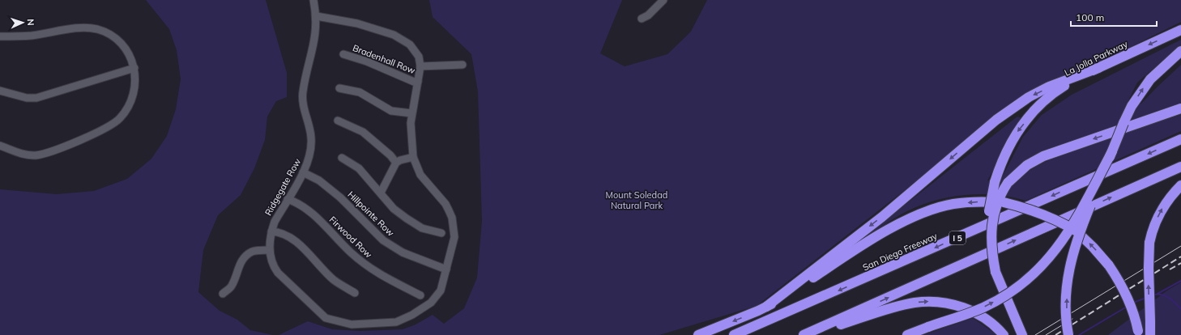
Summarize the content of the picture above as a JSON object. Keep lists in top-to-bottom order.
{
  "streets": {
    "highway": ["La Jolla Parkway", "I 5", "San Diego Freeway"],
    "street": [
      "Bradenhall Row",
      "Ridgegate Row",
      "Hillpointe Row",
      "Firwood Row"
    ]
  },
  "crossings": [
    ["Ridgegate Row", "Hillpointe Row"],
    ["Ridgegate Row", "Firwood Row"]
  ],
  "parks": ["Mount Soledad Natural Park"],
  "scale_bar": "100 m",
  "north": "right"
}
